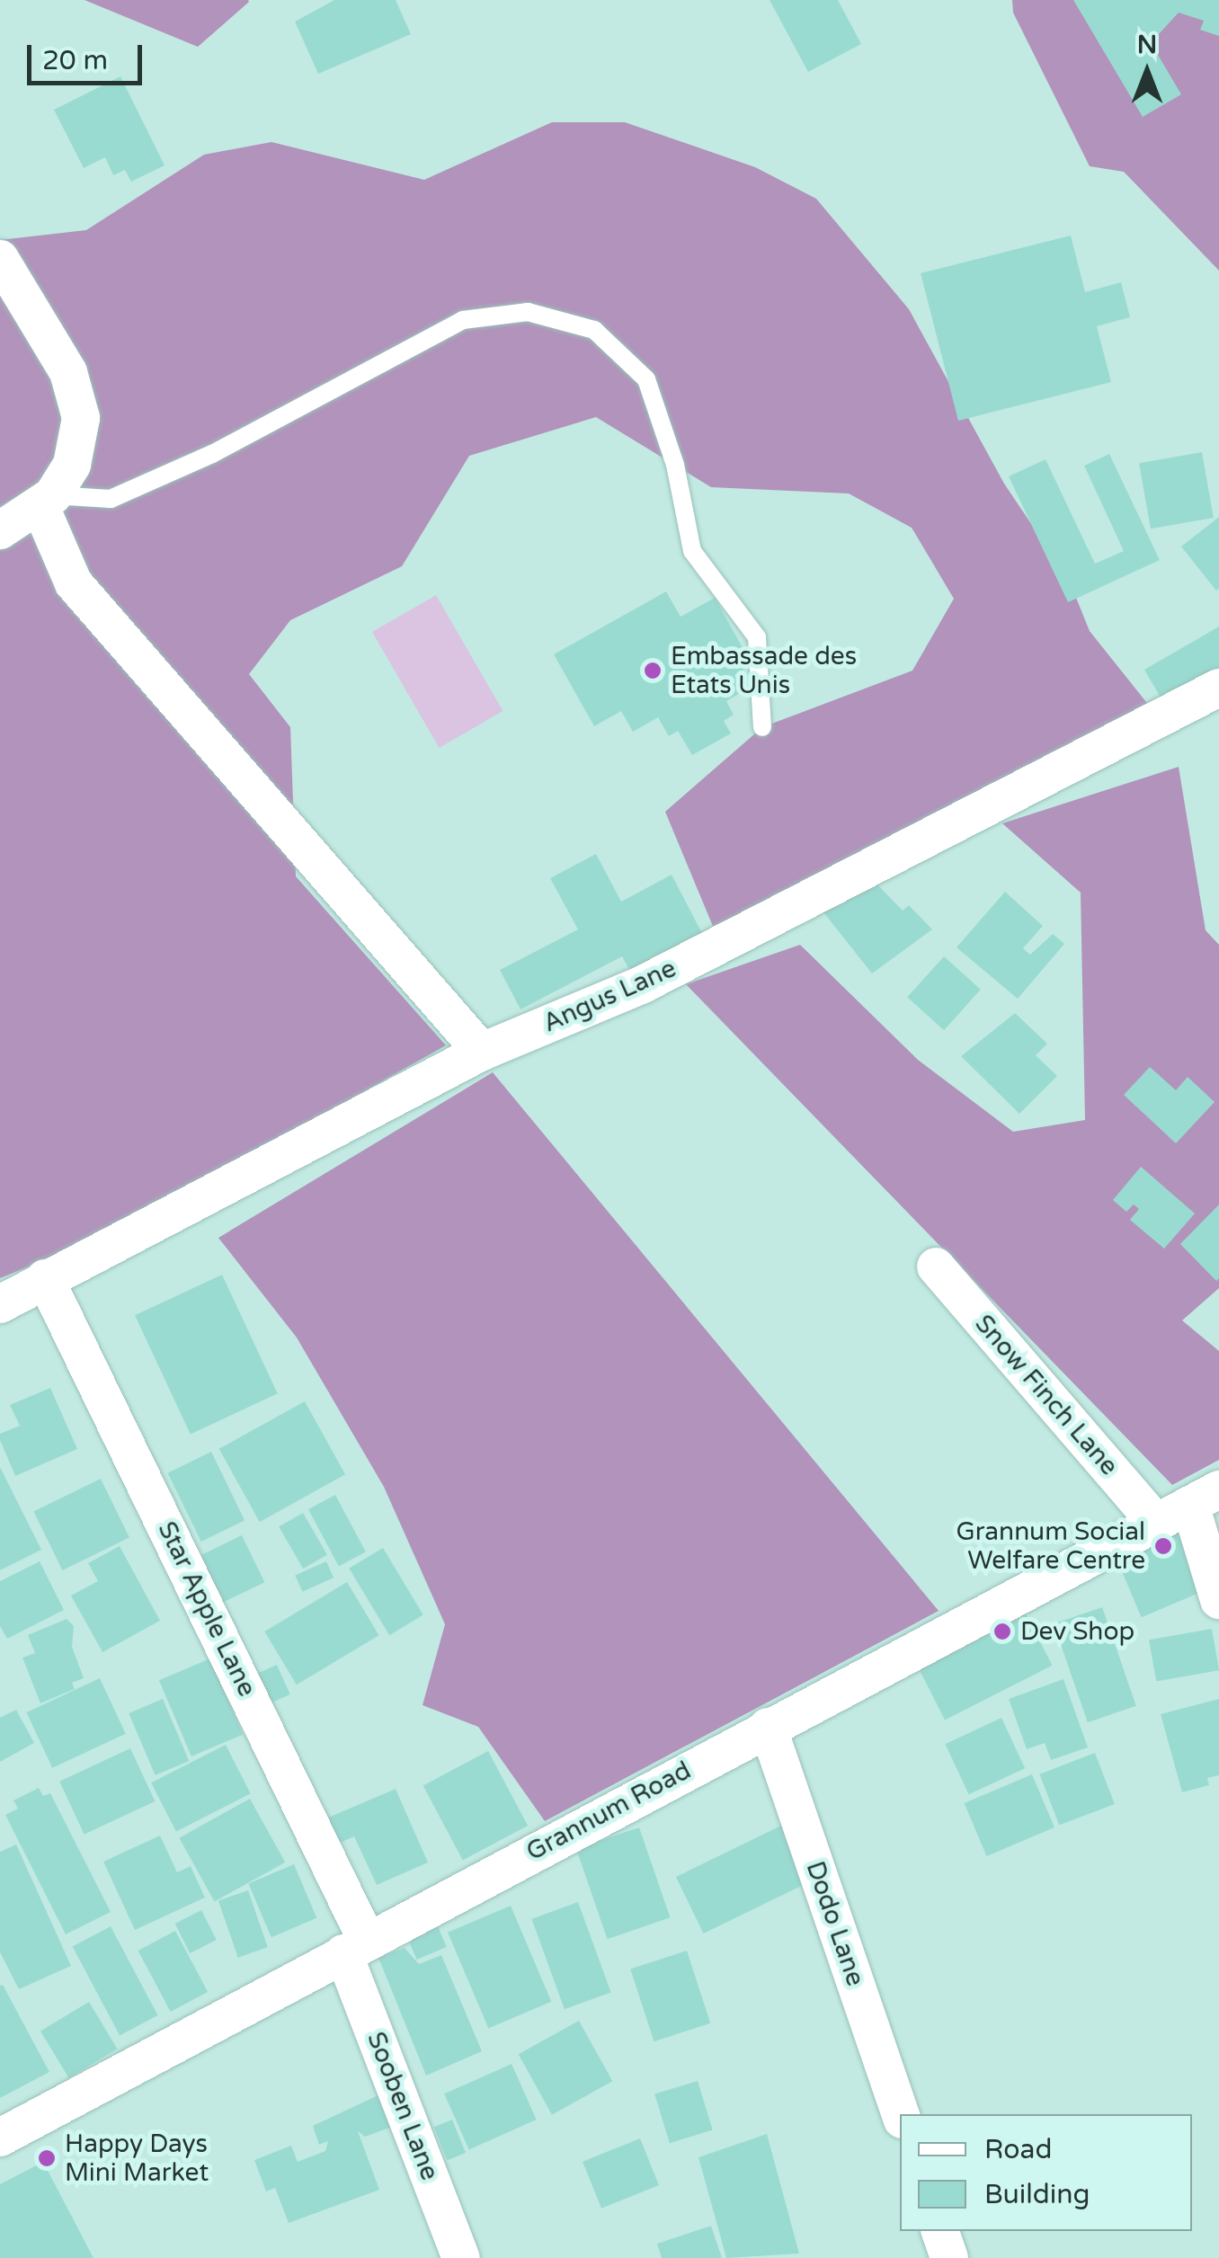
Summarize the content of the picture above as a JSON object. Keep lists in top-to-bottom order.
{
  "streets": {
    "street": [
      "Angus Lane",
      "Snow Finch Lane",
      "Star Apple Lane",
      "Grannum Road",
      "Dodo Lane",
      "Sooben Lane"
    ]
  },
  "crossings": [
    ["Angus Lane", "Star Apple Lane"],
    ["Snow Finch Lane", "Grannum Road"],
    ["Star Apple Lane", "Grannum Road"],
    ["Star Apple Lane", "Sooben Lane"],
    ["Grannum Road", "Dodo Lane"],
    ["Grannum Road", "Sooben Lane"]
  ],
  "places": [
    "Embassade des Etats Unis",
    "Grannum Social Welfare Centre",
    "Dev Shop",
    "Happy Days Mini Market"
  ],
  "legend": ["Road", "Building"],
  "scale_bar": "20 m",
  "north": "top"
}
